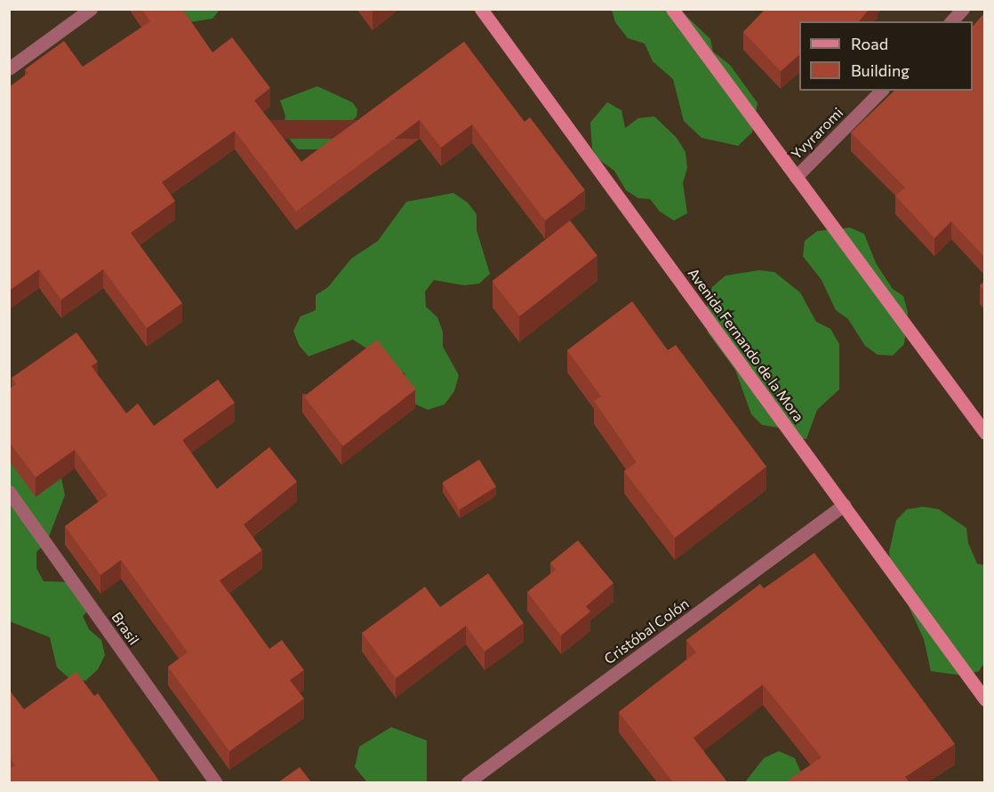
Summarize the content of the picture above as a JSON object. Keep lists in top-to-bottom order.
{
  "streets": {
    "main road": ["Avenida Fernando de la Mora"],
    "street": ["Yvyraromi", "Brasil", "Cristóbal Colón"]
  },
  "crossings": [
    ["Avenida Fernando de la Mora", "Cristóbal Colón"]
  ],
  "legend": ["Road", "Building"]
}
